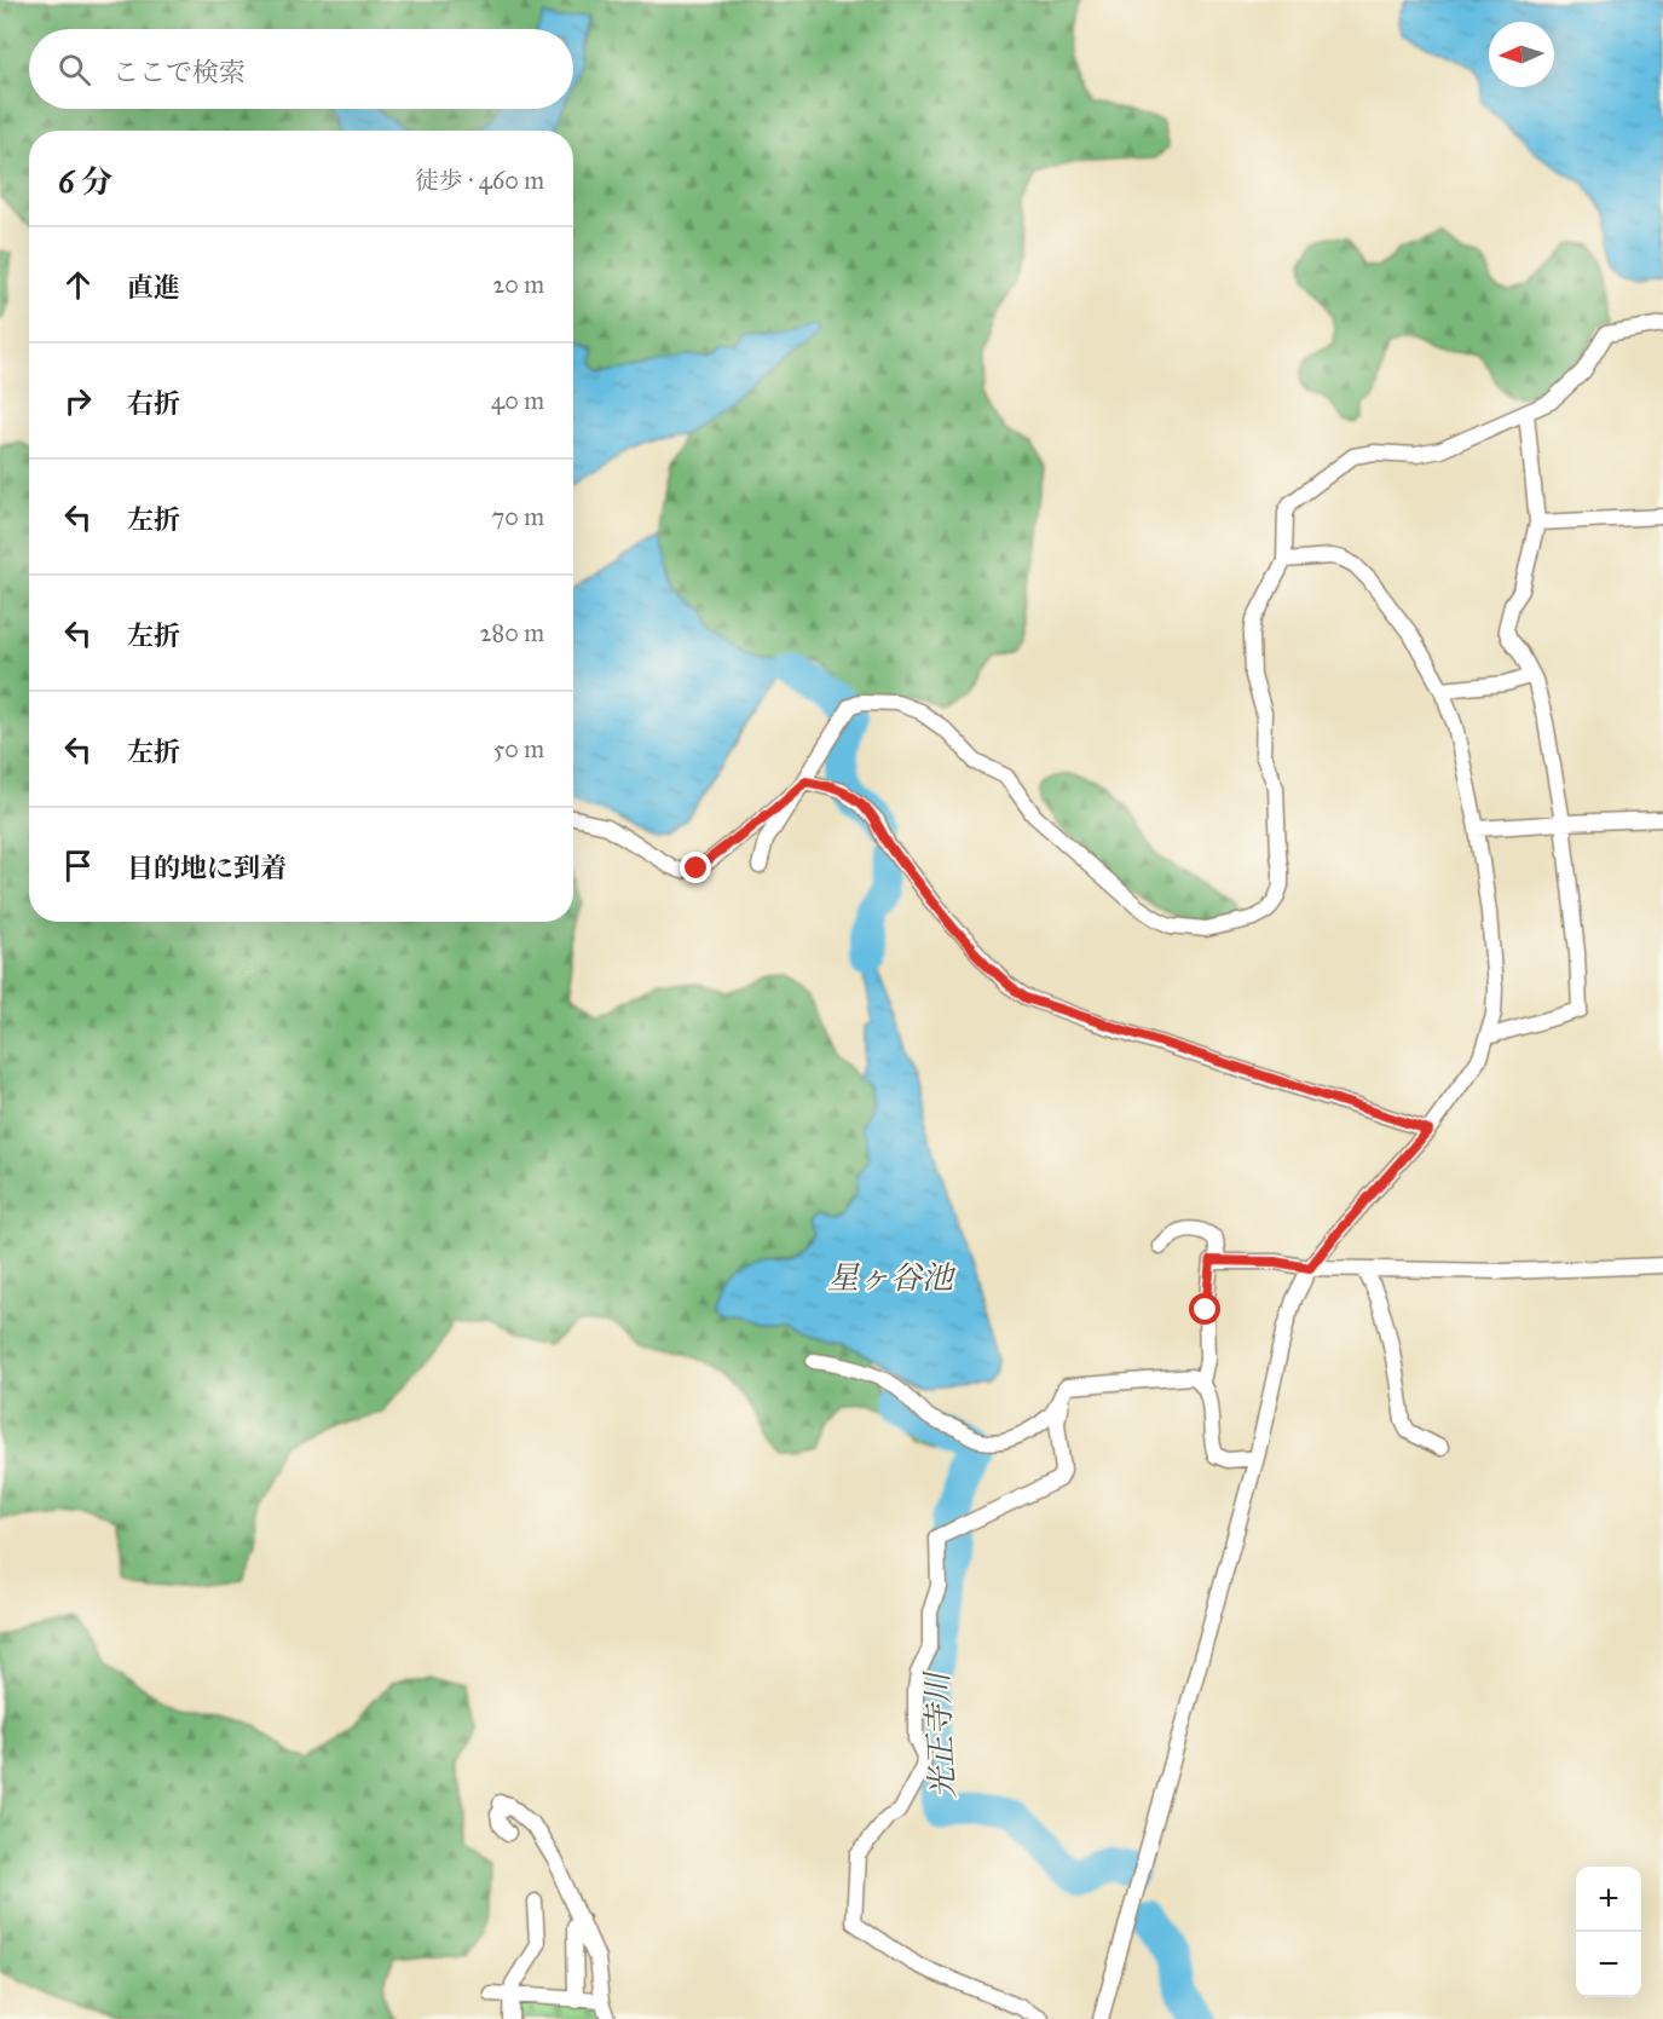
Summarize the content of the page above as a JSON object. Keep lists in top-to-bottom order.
{
  "water": ["星ヶ谷池", "光正寺川"],
  "north": "left",
  "page": {
    "search": "ここで検索",
    "heading": ["6 分", "徒歩 · 460 m"],
    "list": [
      ["直進", "20 m"],
      ["右折", "40 m"],
      ["左折", "70 m"],
      ["左折", "280 m"],
      ["左折", "50 m"],
      "目的地に到着"
    ],
    "map_buttons": ["+", "−"]
  }
}
